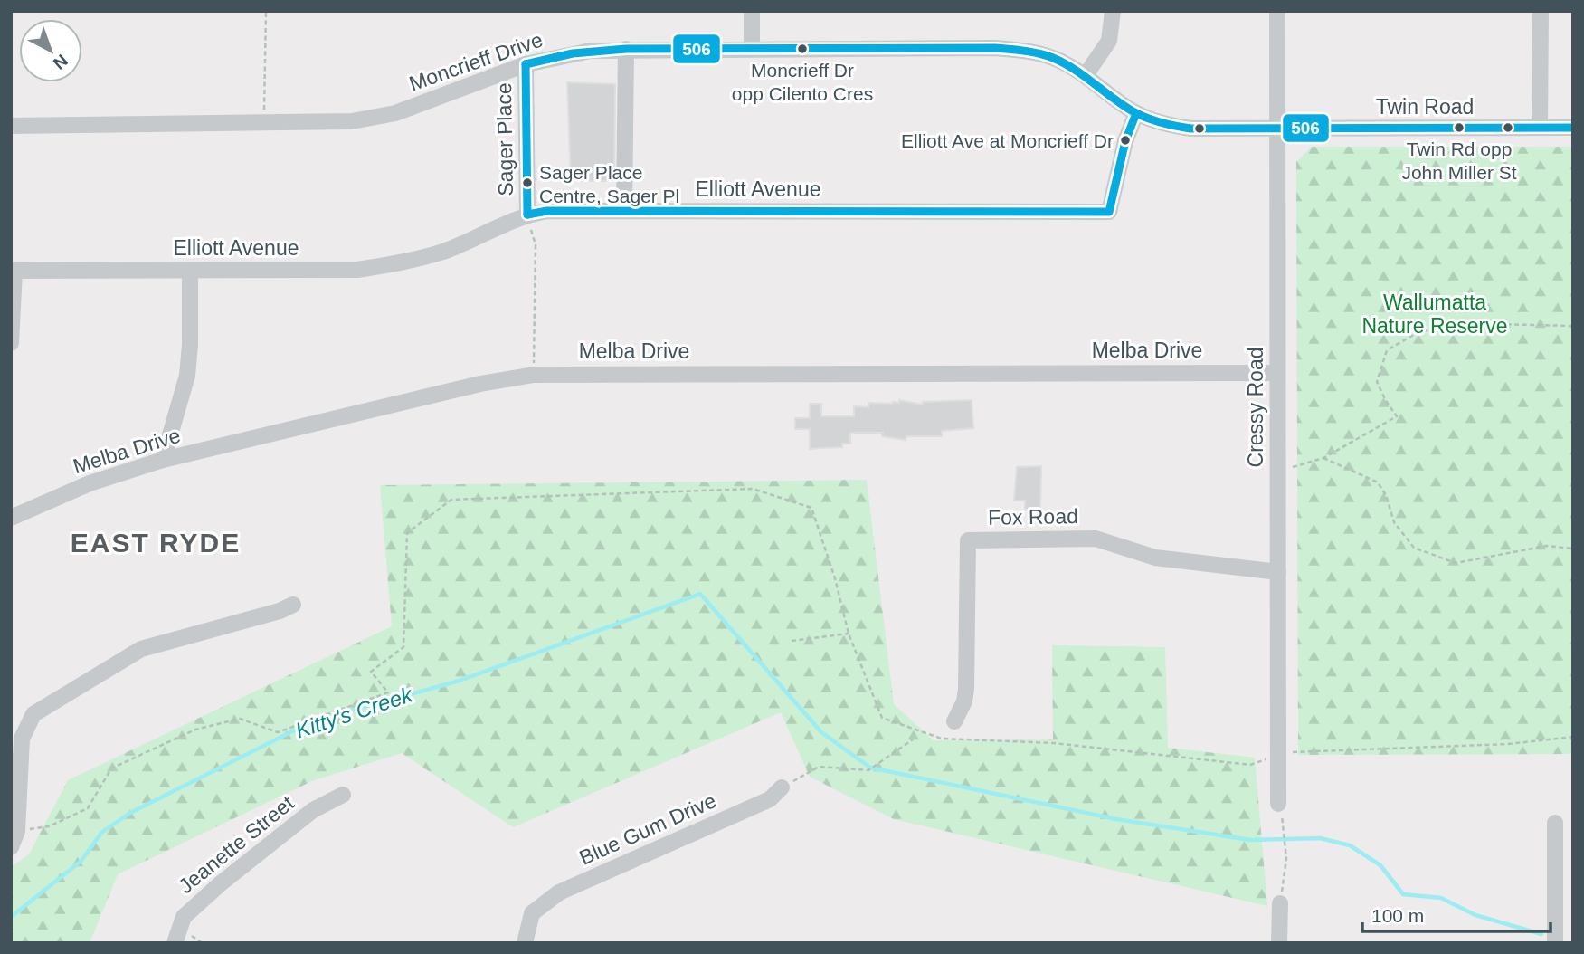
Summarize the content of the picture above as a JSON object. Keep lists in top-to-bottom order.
{
  "streets": {
    "street": [
      "Moncrieff Drive",
      "Twin Road",
      "Sager Place",
      "Elliott Avenue",
      "Melba Drive",
      "Cressy Road",
      "Fox Road",
      "Blue Gum Drive",
      "Jeanette Street"
    ]
  },
  "crossings": [
    ["Moncrieff Drive", "Twin Road"],
    ["Moncrieff Drive", "Sager Place"],
    ["Moncrieff Drive", "Elliott Avenue"],
    ["Moncrieff Drive", "Cressy Road"],
    ["Twin Road", "Cressy Road"],
    ["Sager Place", "Elliott Avenue"],
    ["Melba Drive", "Cressy Road"],
    ["Cressy Road", "Fox Road"]
  ],
  "districts": ["EAST RYDE"],
  "water": ["Kitty's Creek"],
  "parks": ["Wallumatta Nature Reserve"],
  "places": [
    "Moncrieff Dr opp Cilento Cres",
    "Twin Rd opp John Miller St",
    "Elliott Ave at Moncrieff Dr",
    "Sager Place Centre, Sager Pl"
  ],
  "lines": ["transit line 506"],
  "scale_bar": "100 m",
  "north": "bottom right"
}
